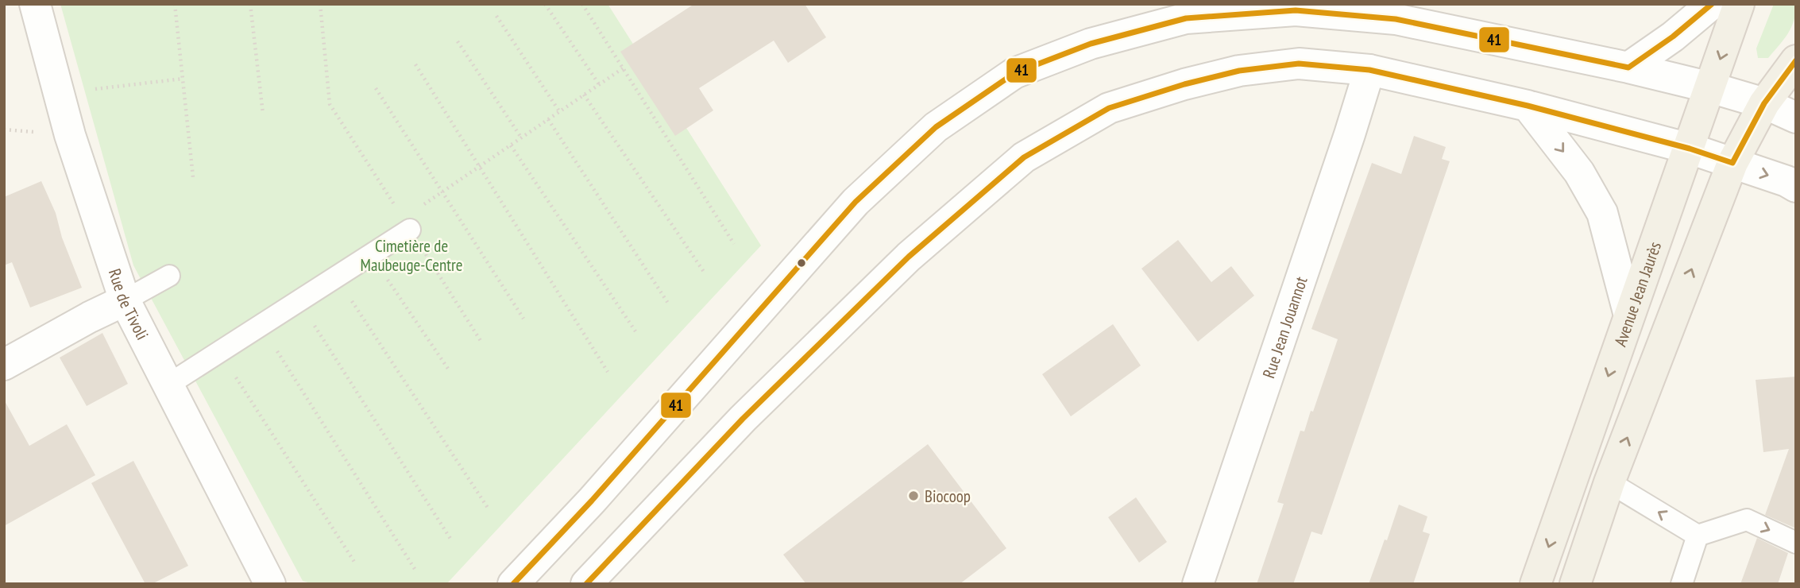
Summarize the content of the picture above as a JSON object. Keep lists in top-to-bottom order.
{
  "streets": {
    "main road": ["Avenue Jean Jaurès"],
    "street": ["Rue de Tivoli", "Rue Jean Jouannot"]
  },
  "parks": ["Cimetière de Maubeuge-Centre"],
  "places": ["Biocoop"],
  "lines": ["transit line 41"]
}
